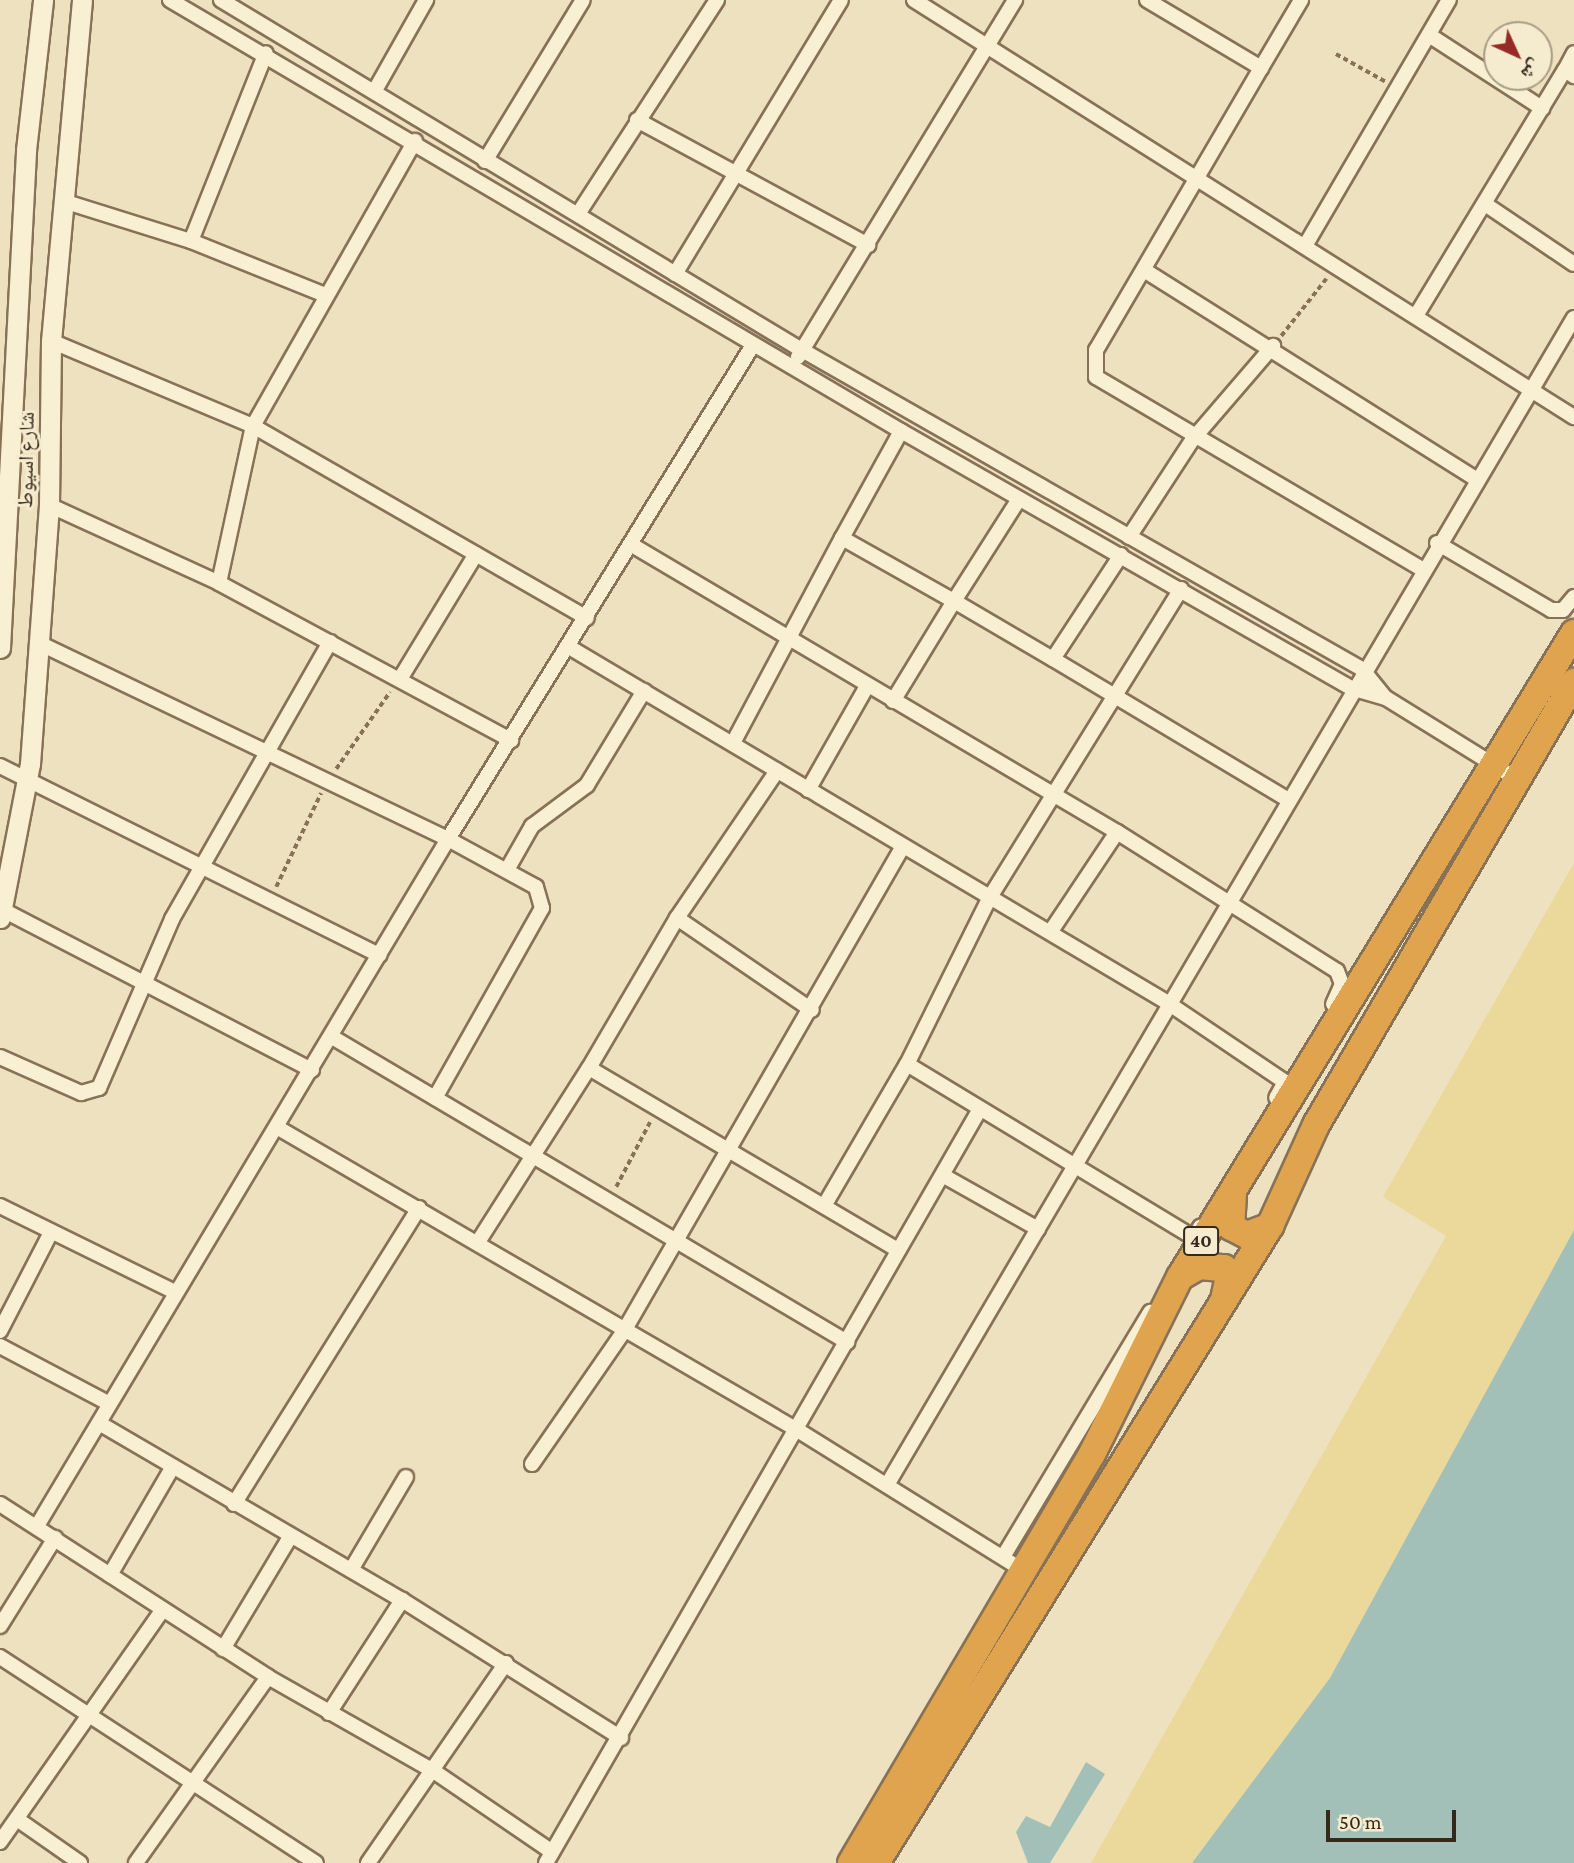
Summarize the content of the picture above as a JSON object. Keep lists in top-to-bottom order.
{
  "streets": {
    "highway": ["40"],
    "street": ["شارع اسيوط"]
  },
  "scale_bar": "50 m",
  "north": "bottom right"
}
